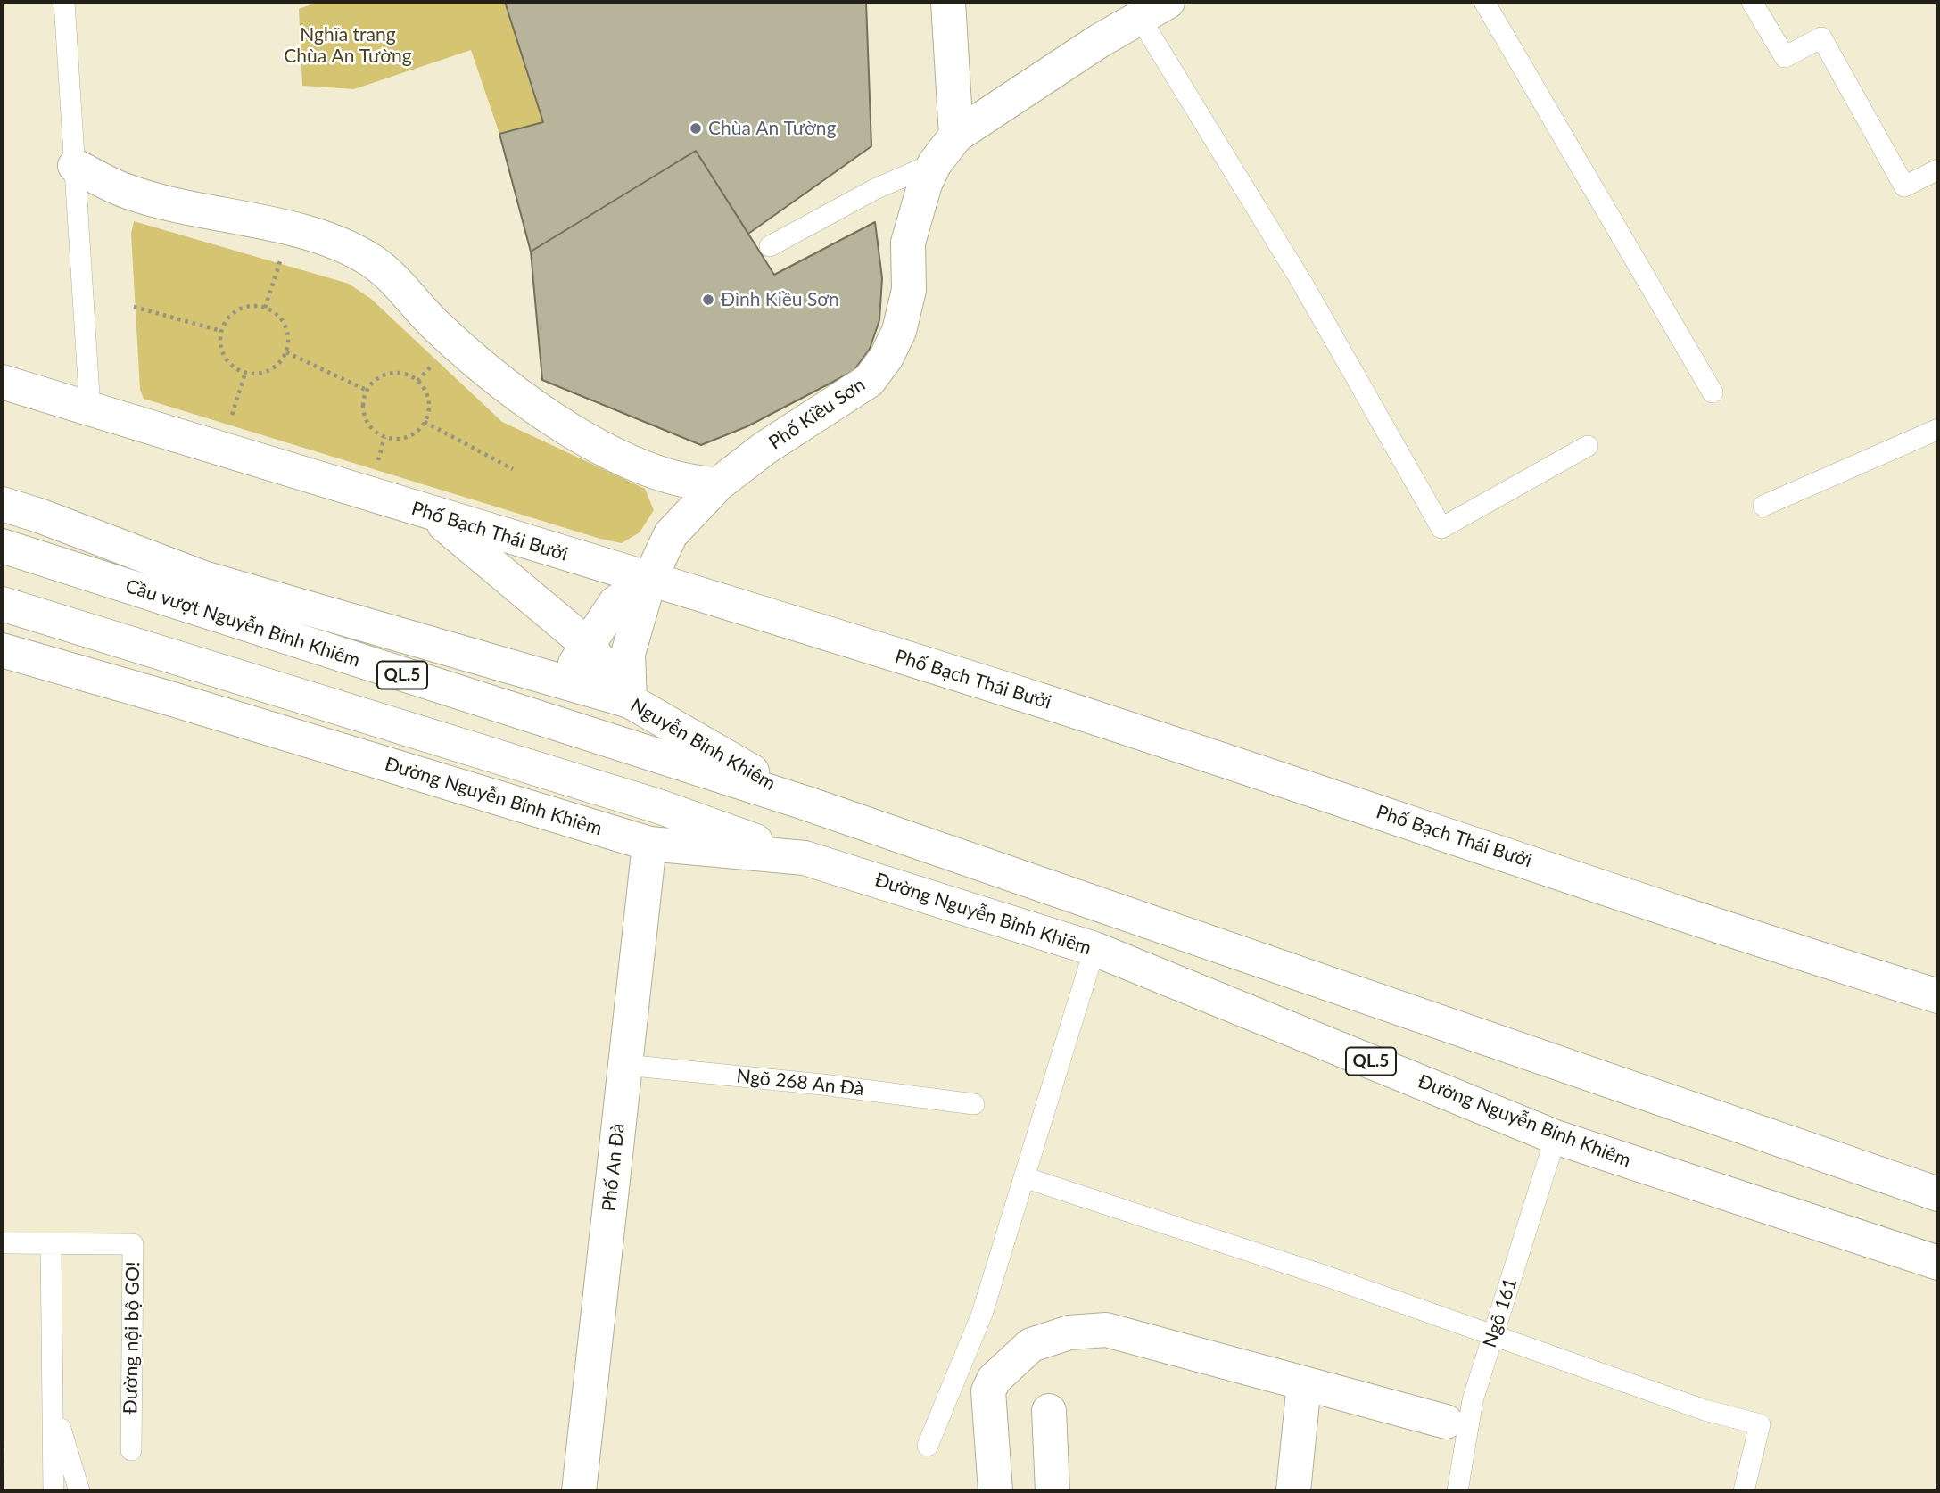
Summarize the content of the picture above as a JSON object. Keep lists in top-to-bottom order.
{
  "streets": {
    "main road": [
      "Phố Kiều Sơn",
      "Phố Bạch Thái Bưởi",
      "Cầu vượt Nguyễn Bỉnh Khiêm",
      "QL.5",
      "Nguyễn Bỉnh Khiêm",
      "Đường Nguyễn Bỉnh Khiêm",
      "Phố An Đà"
    ],
    "lane": ["Ngõ 268 An Đà", "Ngõ 161", "Đường nội bộ GO!"]
  },
  "crossings": [
    ["Phố Kiều Sơn", "Phố Bạch Thái Bưởi"],
    ["Phố Kiều Sơn", "Nguyễn Bỉnh Khiêm"],
    ["Cầu vượt Nguyễn Bỉnh Khiêm", "QL.5"],
    ["Cầu vượt Nguyễn Bỉnh Khiêm", "Nguyễn Bỉnh Khiêm"],
    ["QL.5", "Nguyễn Bỉnh Khiêm"],
    ["QL.5", "Đường Nguyễn Bỉnh Khiêm"],
    ["Đường Nguyễn Bỉnh Khiêm", "Phố An Đà"],
    ["Đường Nguyễn Bỉnh Khiêm", "Ngõ 161"],
    ["Ngõ 268 An Đà", "Phố An Đà"]
  ],
  "parks": ["Nghĩa trang Chùa An Tường"],
  "places": ["Chùa An Tường", "Đình Kiều Sơn"]
}
